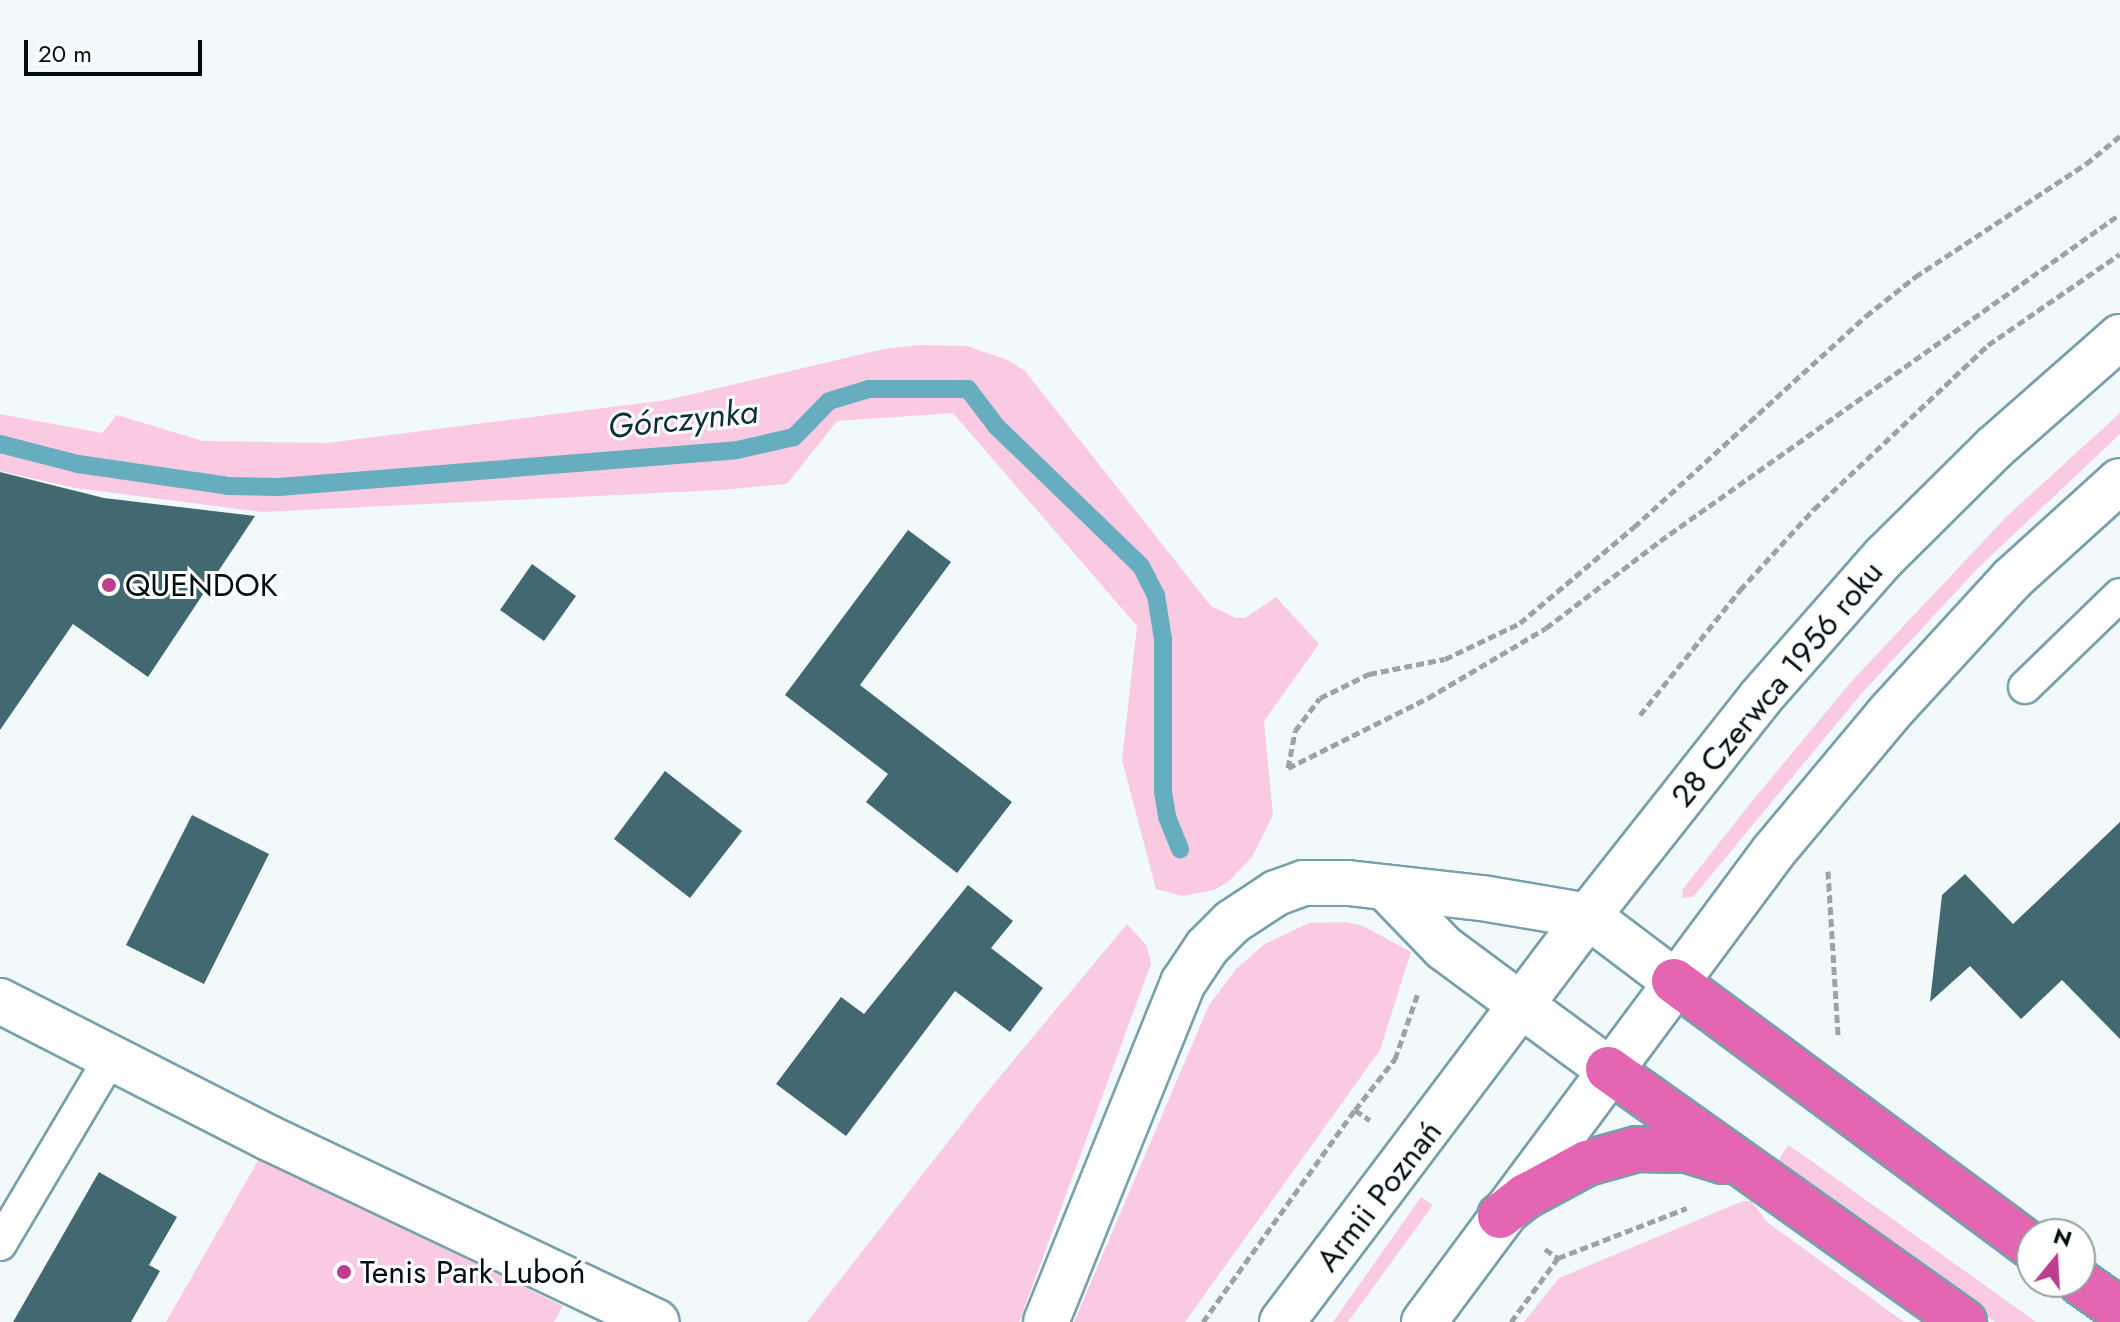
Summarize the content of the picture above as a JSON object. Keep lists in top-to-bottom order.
{
  "streets": {
    "main road": ["28 Czerwca 1956 roku", "Armii Poznań"]
  },
  "crossings": [
    ["28 Czerwca 1956 roku", "Armii Poznań"]
  ],
  "water": ["Górczynka"],
  "places": ["QUENDOK", "Tenis Park Luboń"],
  "scale_bar": "20 m",
  "north": "top"
}
